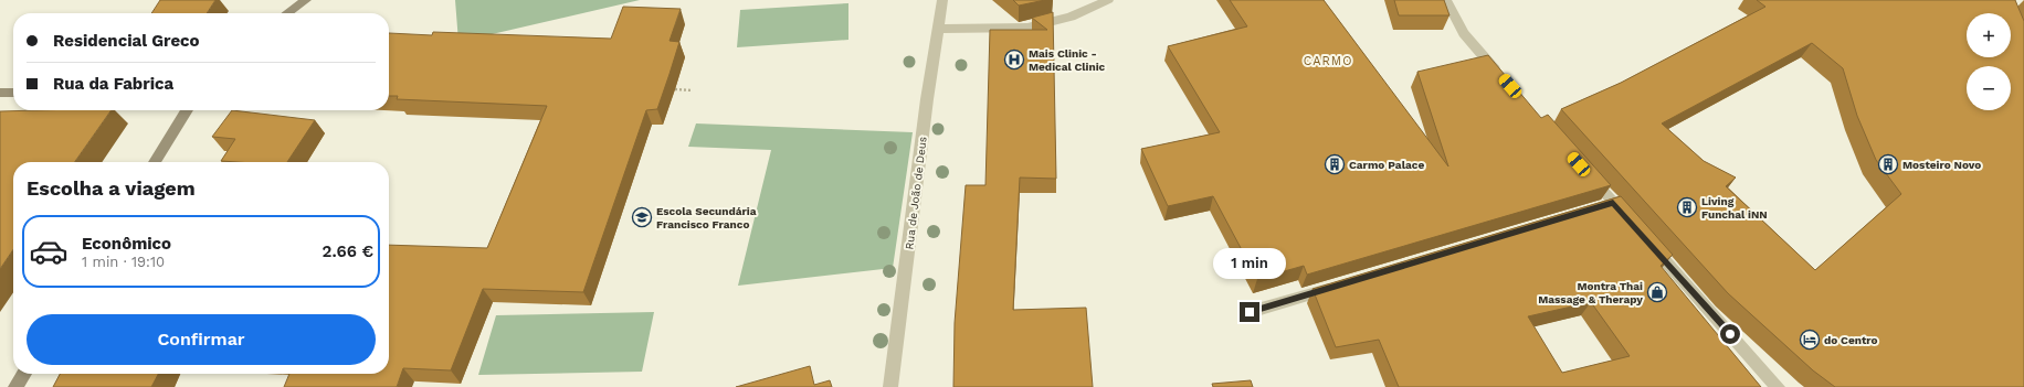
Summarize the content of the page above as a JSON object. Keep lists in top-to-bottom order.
{
  "streets": {
    "street": ["Rua de João de Deus"]
  },
  "districts": ["CARMO"],
  "places": {
    "hospital": ["Mais Clinic - Medical Clinic"],
    "building": ["Carmo Palace", "Mosteiro Novo", "Living Funchal iNN"],
    "school or university": ["Escola Secundária Francisco Franco"],
    "shop": ["Montra Thai Massage & Therapy"],
    "hotel": ["do Centro"]
  },
  "page": {
    "map_buttons": ["+", "−"],
    "banner": ["Residencial Greco", "Rua da Fabrica"],
    "heading": "Escolha a viagem",
    "list": [
      {
        "name": "Econômico",
        "note": "1 min · 19:10",
        "value": "2.66 €"
      }
    ],
    "bubble": "1 min",
    "buttons": "Confirmar"
  }
}
